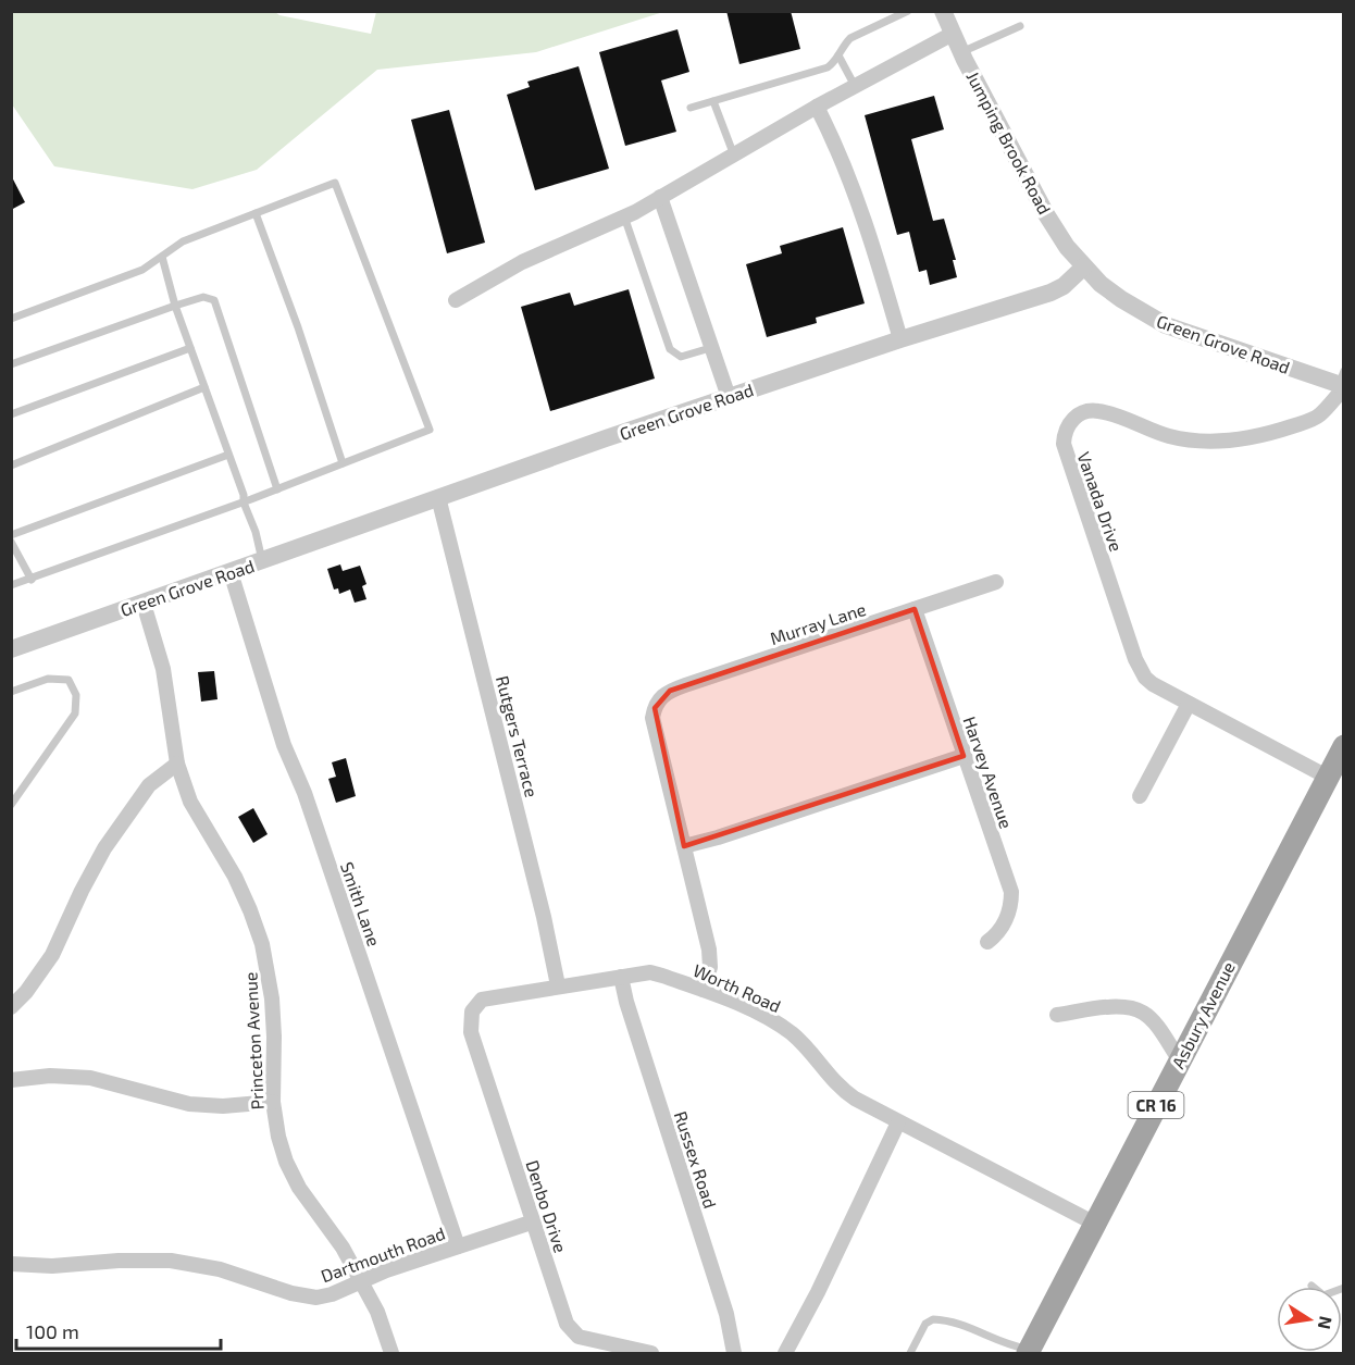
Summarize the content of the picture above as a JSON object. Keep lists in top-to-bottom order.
{
  "streets": {
    "main road": ["Asbury Avenue", "CR 16"],
    "street": [
      "Jumping Brook Road",
      "Green Grove Road",
      "Vanada Drive",
      "Murray Lane",
      "Rutgers Terrace",
      "Harvey Avenue",
      "Smith Lane",
      "Worth Road",
      "Princeton Avenue",
      "Russex Road",
      "Denbo Drive",
      "Dartmouth Road"
    ]
  },
  "crossings": [
    ["Jumping Brook Road", "Green Grove Road"],
    ["Green Grove Road", "Vanada Drive"],
    ["Green Grove Road", "Rutgers Terrace"],
    ["Green Grove Road", "Smith Lane"],
    ["Green Grove Road", "Princeton Avenue"],
    ["Vanada Drive", "Asbury Avenue"],
    ["Murray Lane", "Harvey Avenue"],
    ["Rutgers Terrace", "Worth Road"],
    ["Smith Lane", "Dartmouth Road"],
    ["Worth Road", "Asbury Avenue"],
    ["Worth Road", "Russex Road"],
    ["Worth Road", "Denbo Drive"],
    ["Princeton Avenue", "Dartmouth Road"],
    ["Denbo Drive", "Dartmouth Road"]
  ],
  "scale_bar": "100 m",
  "north": "right"
}
